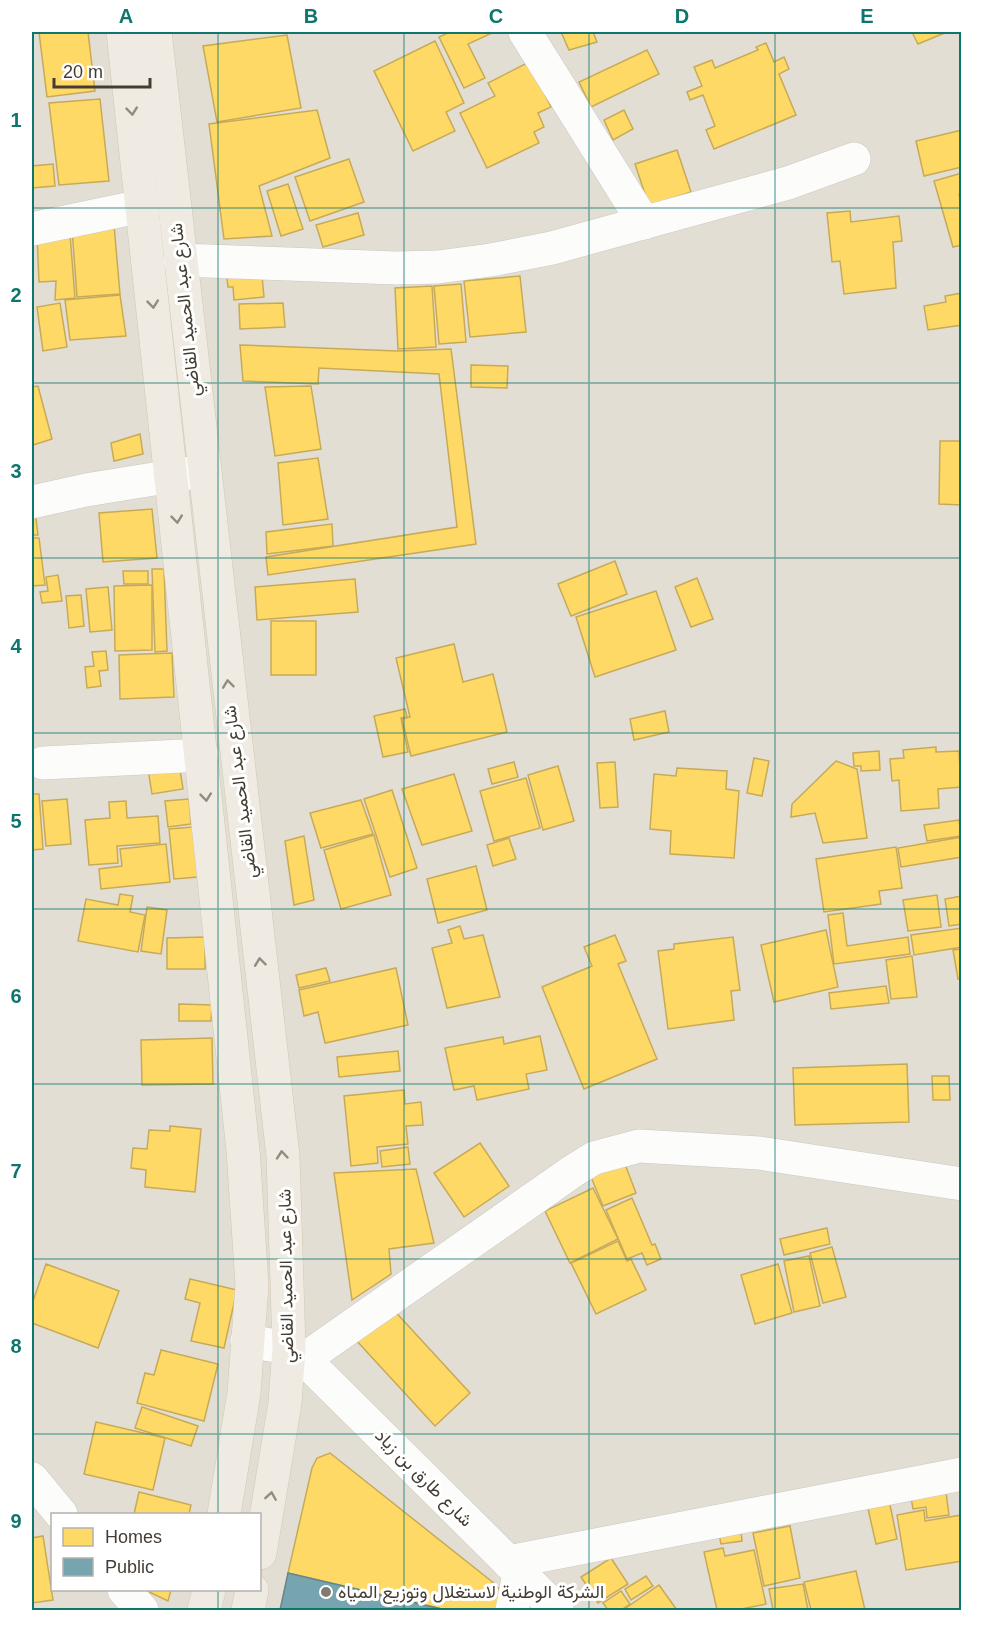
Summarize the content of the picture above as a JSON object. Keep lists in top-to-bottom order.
{
  "streets": {
    "main road": ["شارع عبد الحميد القاضي"],
    "street": ["شارع طارق بن زياد"]
  },
  "crossings": [
    ["شارع عبد الحميد القاضي", "شارع طارق بن زياد"]
  ],
  "places": ["الشركة الوطنية لاستغلال وتوزيع المياه"],
  "legend": ["Homes", "Public"],
  "scale_bar": "20 m",
  "grid": {
    "columns": [
      "A",
      "B",
      "C",
      "D",
      "E"
    ],
    "rows": [
      "1",
      "2",
      "3",
      "4",
      "5",
      "6",
      "7",
      "8",
      "9"
    ]
  }
}
